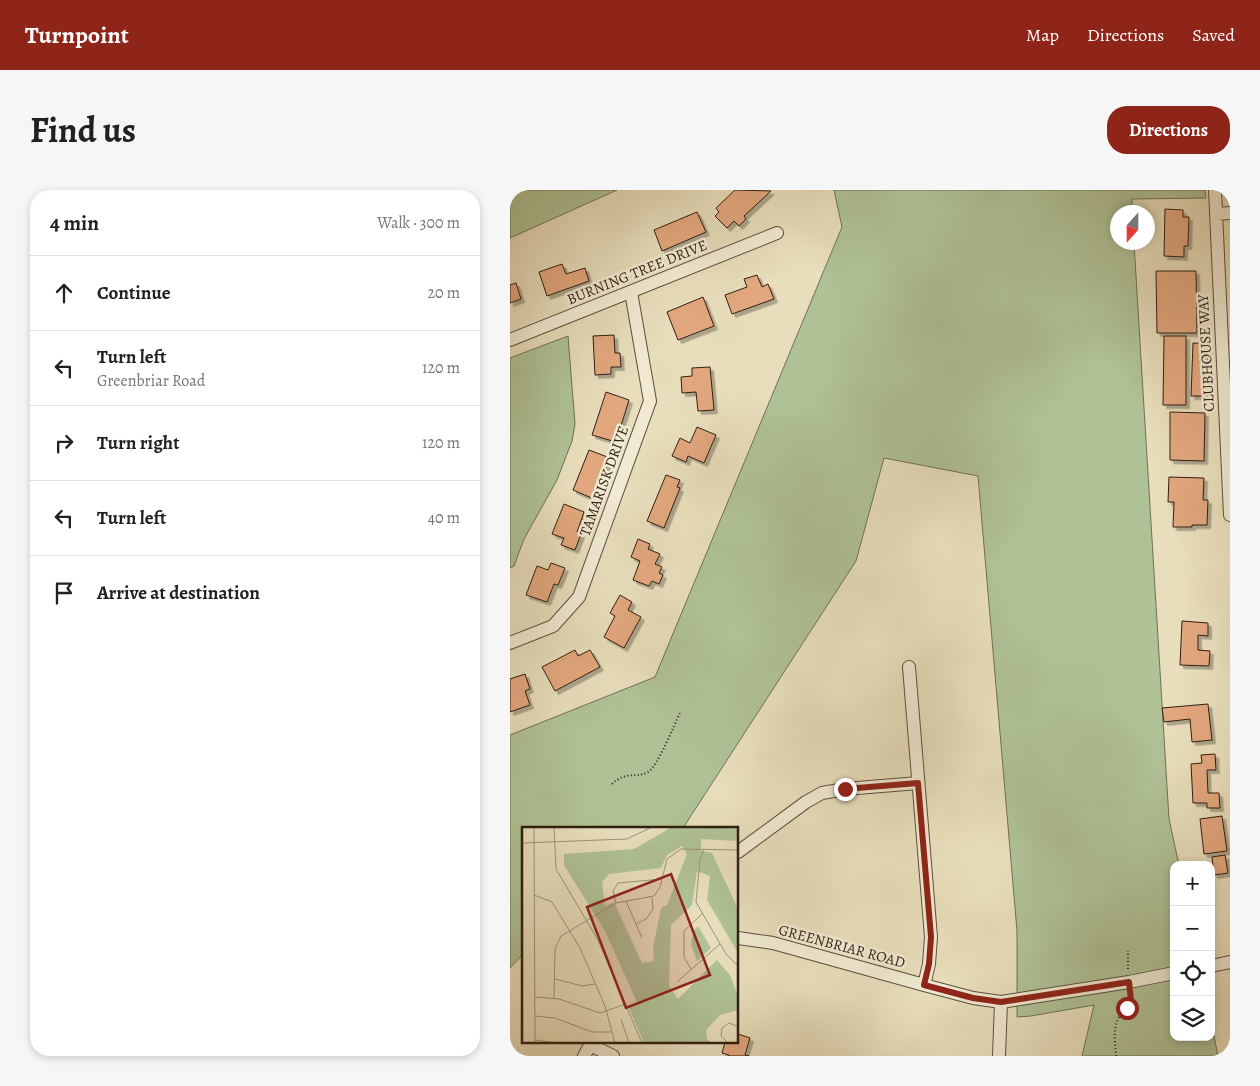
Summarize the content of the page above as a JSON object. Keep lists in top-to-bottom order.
{
  "streets": {
    "street": [
      "BURNING TREE DRIVE",
      "CLUBHOUSE WAY",
      "TAMARISK DRIVE",
      "GREENBRIAR ROAD"
    ]
  },
  "crossings": [
    ["BURNING TREE DRIVE", "TAMARISK DRIVE"]
  ],
  "north": "bottom",
  "page": {
    "header": "Turnpoint",
    "nav": ["Map", "Directions", "Saved"],
    "title": "Find us",
    "buttons": "Directions",
    "heading": ["4 min", "Walk · 300 m"],
    "list": [
      ["Continue", "20 m"],
      ["Turn left", "Greenbriar Road", "120 m"],
      ["Turn right", "120 m"],
      ["Turn left", "40 m"],
      "Arrive at destination"
    ],
    "map_buttons": ["+", "−"]
  }
}
